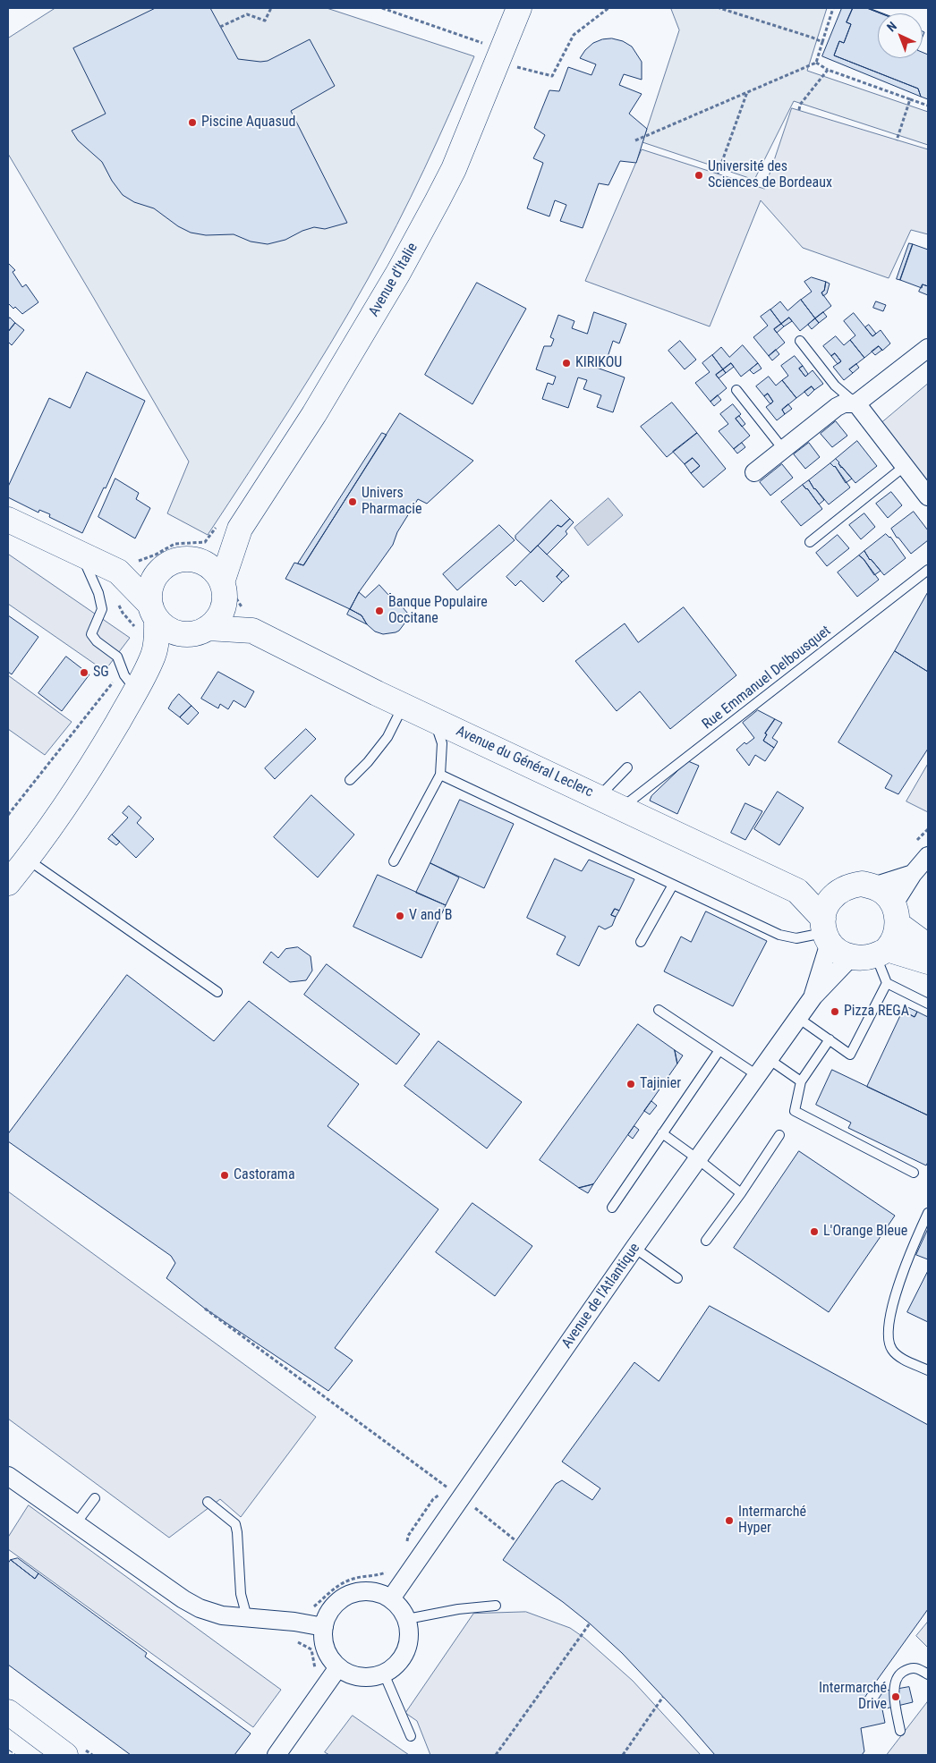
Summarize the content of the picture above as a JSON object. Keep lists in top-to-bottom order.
{
  "streets": {
    "street": ["Avenue d'Italie", "Avenue du Général Leclerc", "Avenue de l'Atlantique"],
    "lane": ["Rue Emmanuel Delbousquet"]
  },
  "crossings": [
    ["Avenue d'Italie", "Avenue du Général Leclerc"],
    ["Rue Emmanuel Delbousquet", "Avenue du Général Leclerc"],
    ["Avenue du Général Leclerc", "Avenue de l'Atlantique"]
  ],
  "places": [
    "Piscine Aquasud",
    "Université des Sciences de Bordeaux",
    "KIRIKOU",
    "Univers Pharmacie",
    "Banque Populaire Occitane",
    "SG",
    "V and B",
    "Pizza REGA",
    "Tajinier",
    "Castorama",
    "L'Orange Bleue",
    "Intermarché Hyper",
    "Intermarché Drive"
  ],
  "north": "top left"
}
